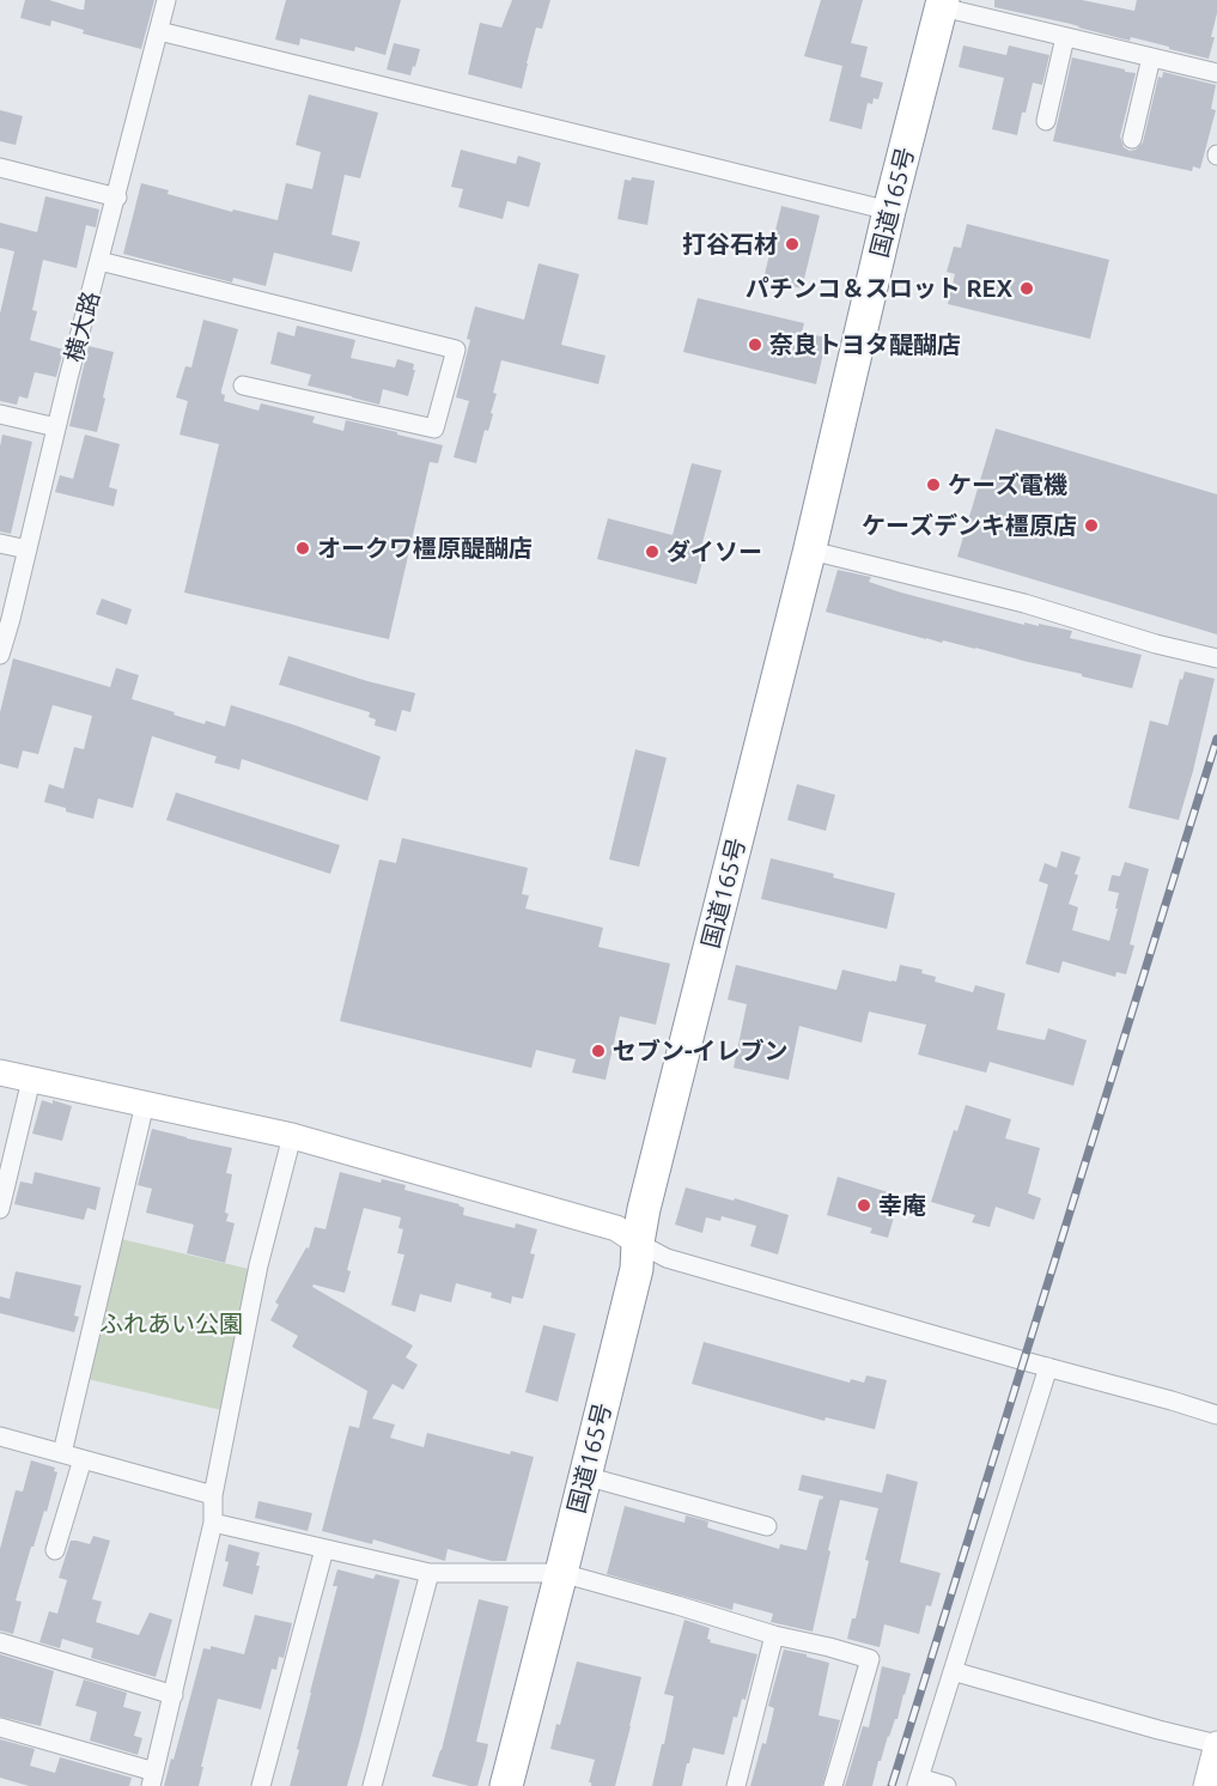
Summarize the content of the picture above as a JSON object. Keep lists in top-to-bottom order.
{
  "streets": {
    "highway": ["国道165号"],
    "street": ["横大路"]
  },
  "parks": ["ふれあい公園"],
  "places": [
    "打谷石材",
    "パチンコ＆スロット REX",
    "奈良トヨタ醍醐店",
    "ケーズ電機",
    "ケーズデンキ橿原店",
    "オークワ橿原醍醐店",
    "ダイソー",
    "セブン-イレブン",
    "幸庵"
  ]
}
